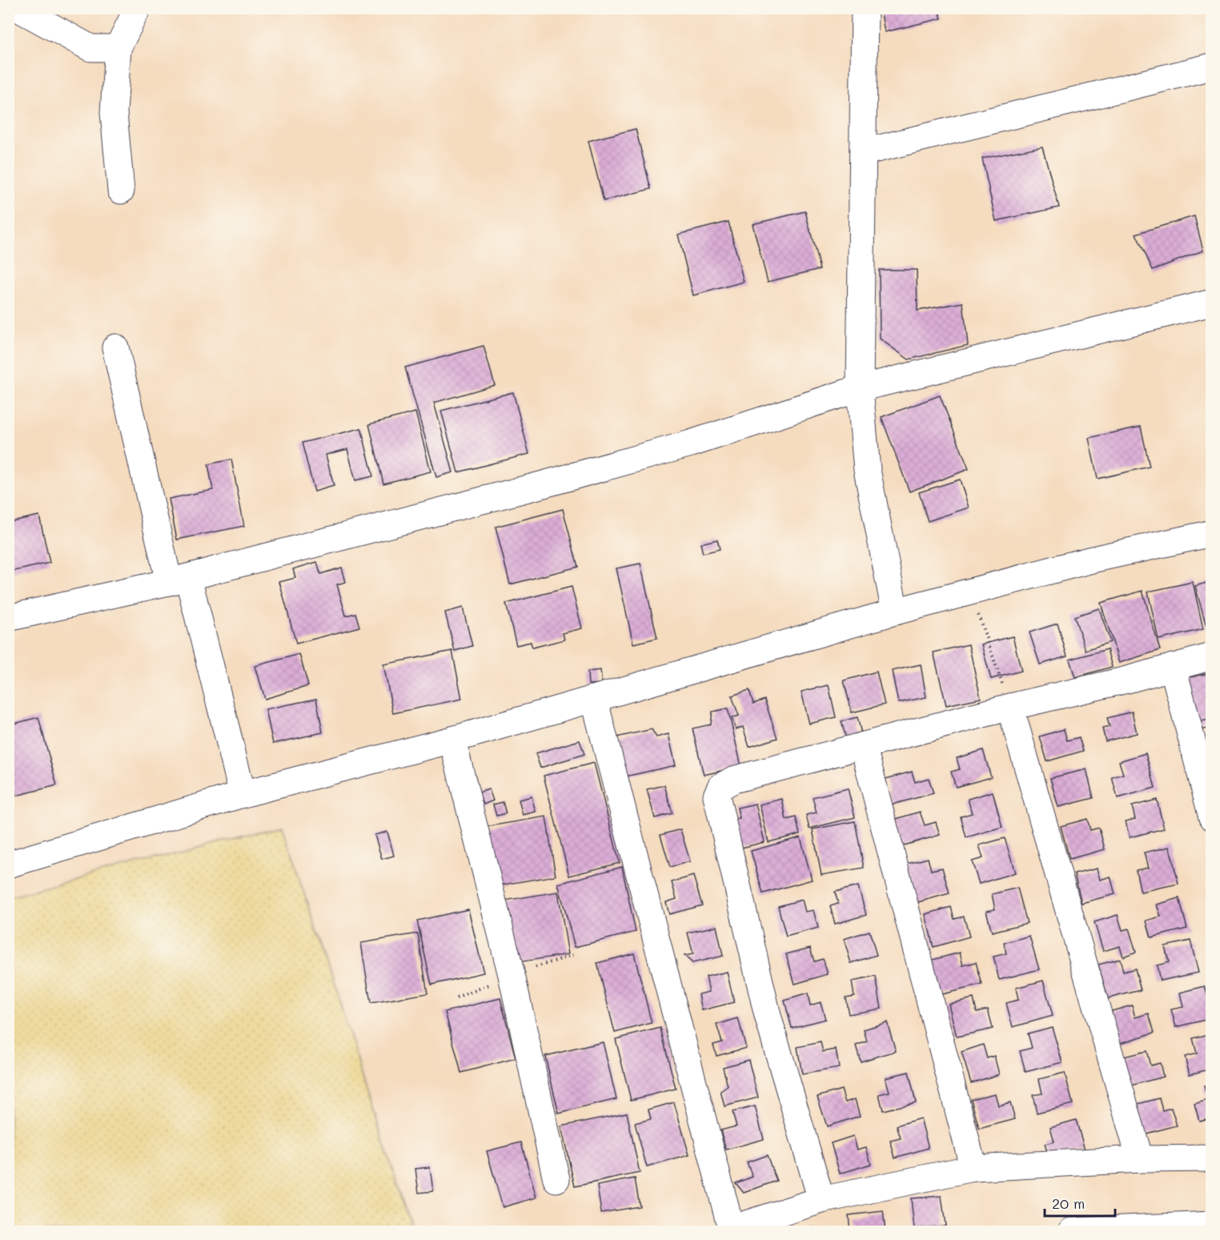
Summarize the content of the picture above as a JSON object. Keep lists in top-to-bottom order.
{
  "scale_bar": "20 m"
}
